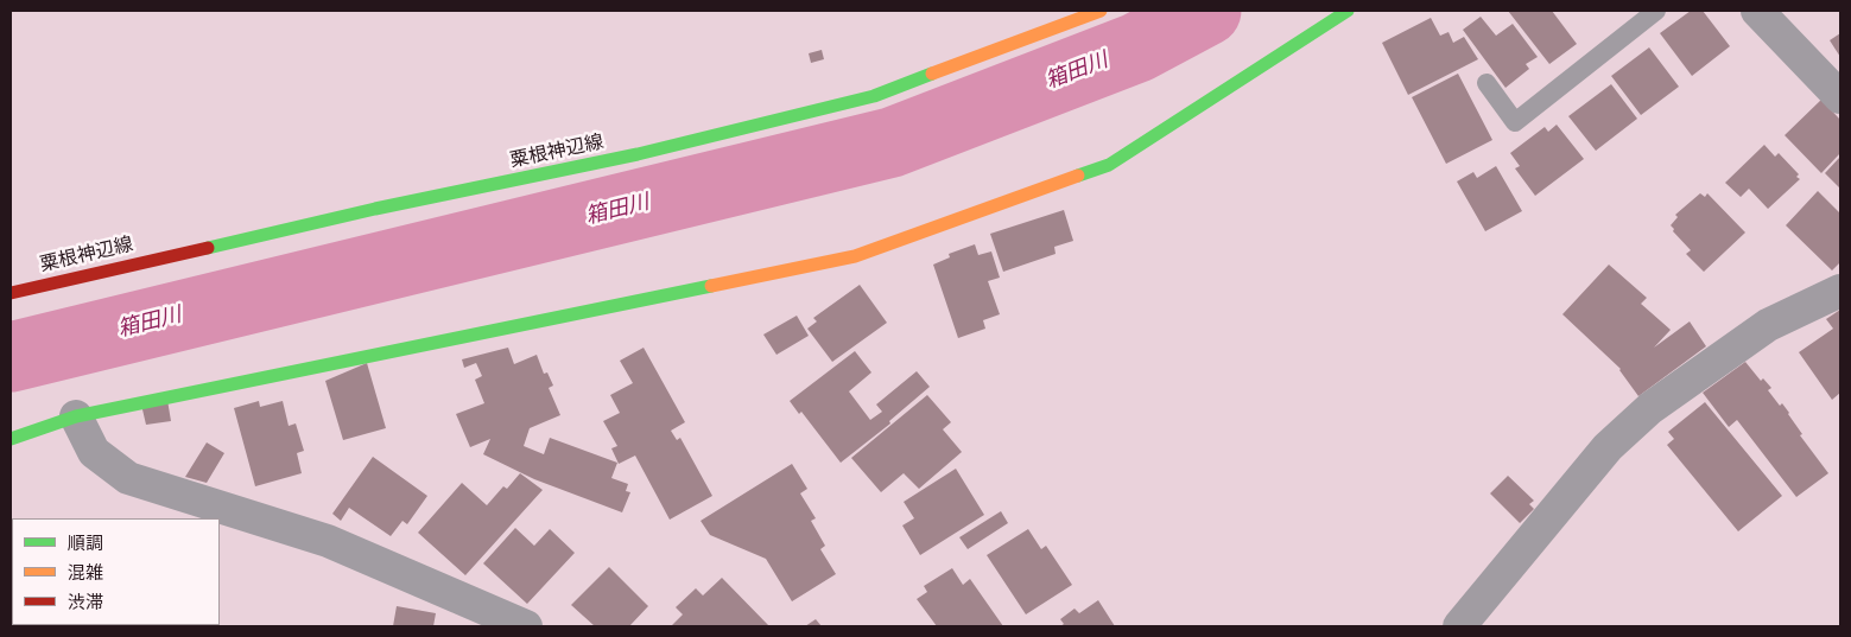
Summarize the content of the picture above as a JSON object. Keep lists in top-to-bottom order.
{
  "streets": {
    "street": ["粟根神辺線"]
  },
  "water": ["箱田川"],
  "legend": ["順調", "混雑", "渋滞"]
}
